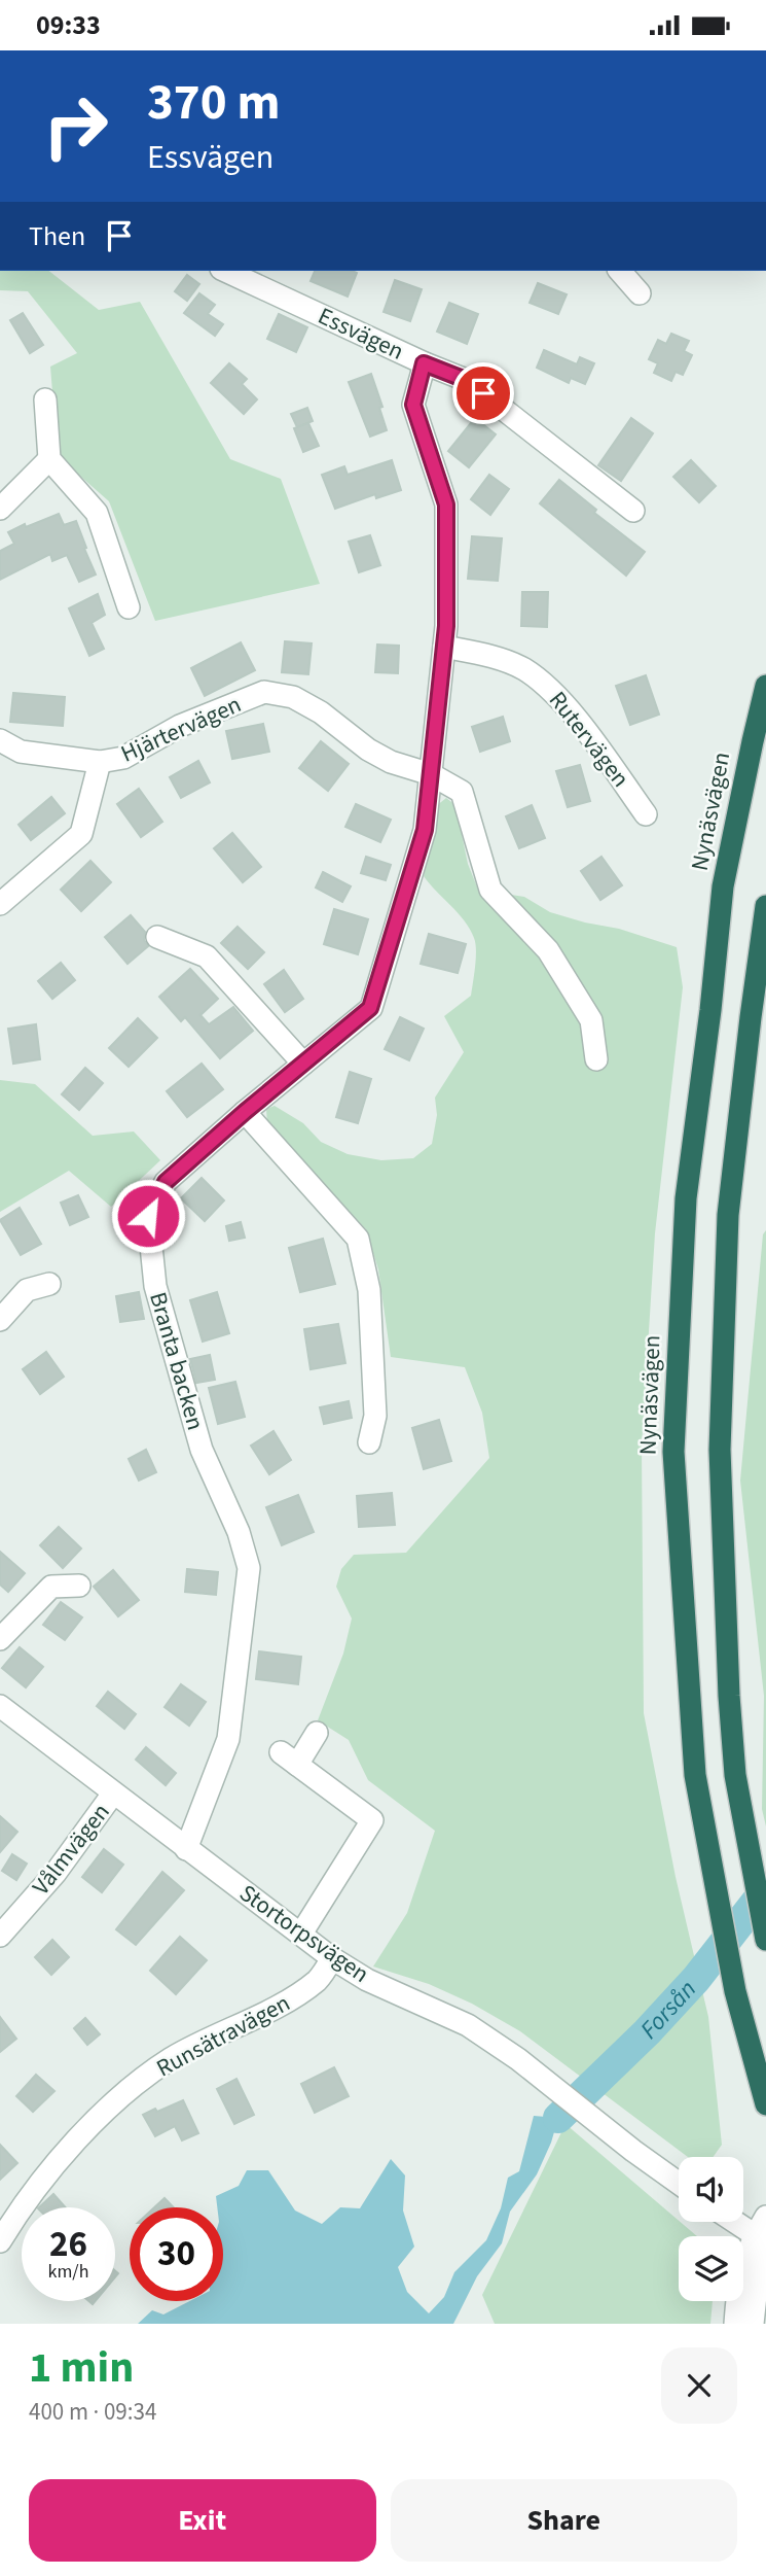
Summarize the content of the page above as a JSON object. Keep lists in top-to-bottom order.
{
  "streets": {
    "highway": ["Nynäsvägen"],
    "street": [
      "Essvägen",
      "Hjärtervägen",
      "Rutervägen",
      "Branta backen",
      "Vålmvägen",
      "Stortorpsvägen",
      "Runsätravägen"
    ]
  },
  "crossings": [
    ["Essvägen", "Branta backen"],
    ["Hjärtervägen", "Branta backen"],
    ["Rutervägen", "Branta backen"],
    ["Branta backen", "Stortorpsvägen"],
    ["Vålmvägen", "Stortorpsvägen"],
    ["Stortorpsvägen", "Runsätravägen"]
  ],
  "water": ["Forsån"],
  "page": {
    "status": "09:33",
    "turn": ["370 m", "Essvägen"],
    "then": "Then",
    "speed": "26 km/h",
    "limit": "30",
    "heading": ["1 min", "400 m · 09:34"],
    "buttons": ["Exit", "Share"]
  }
}
